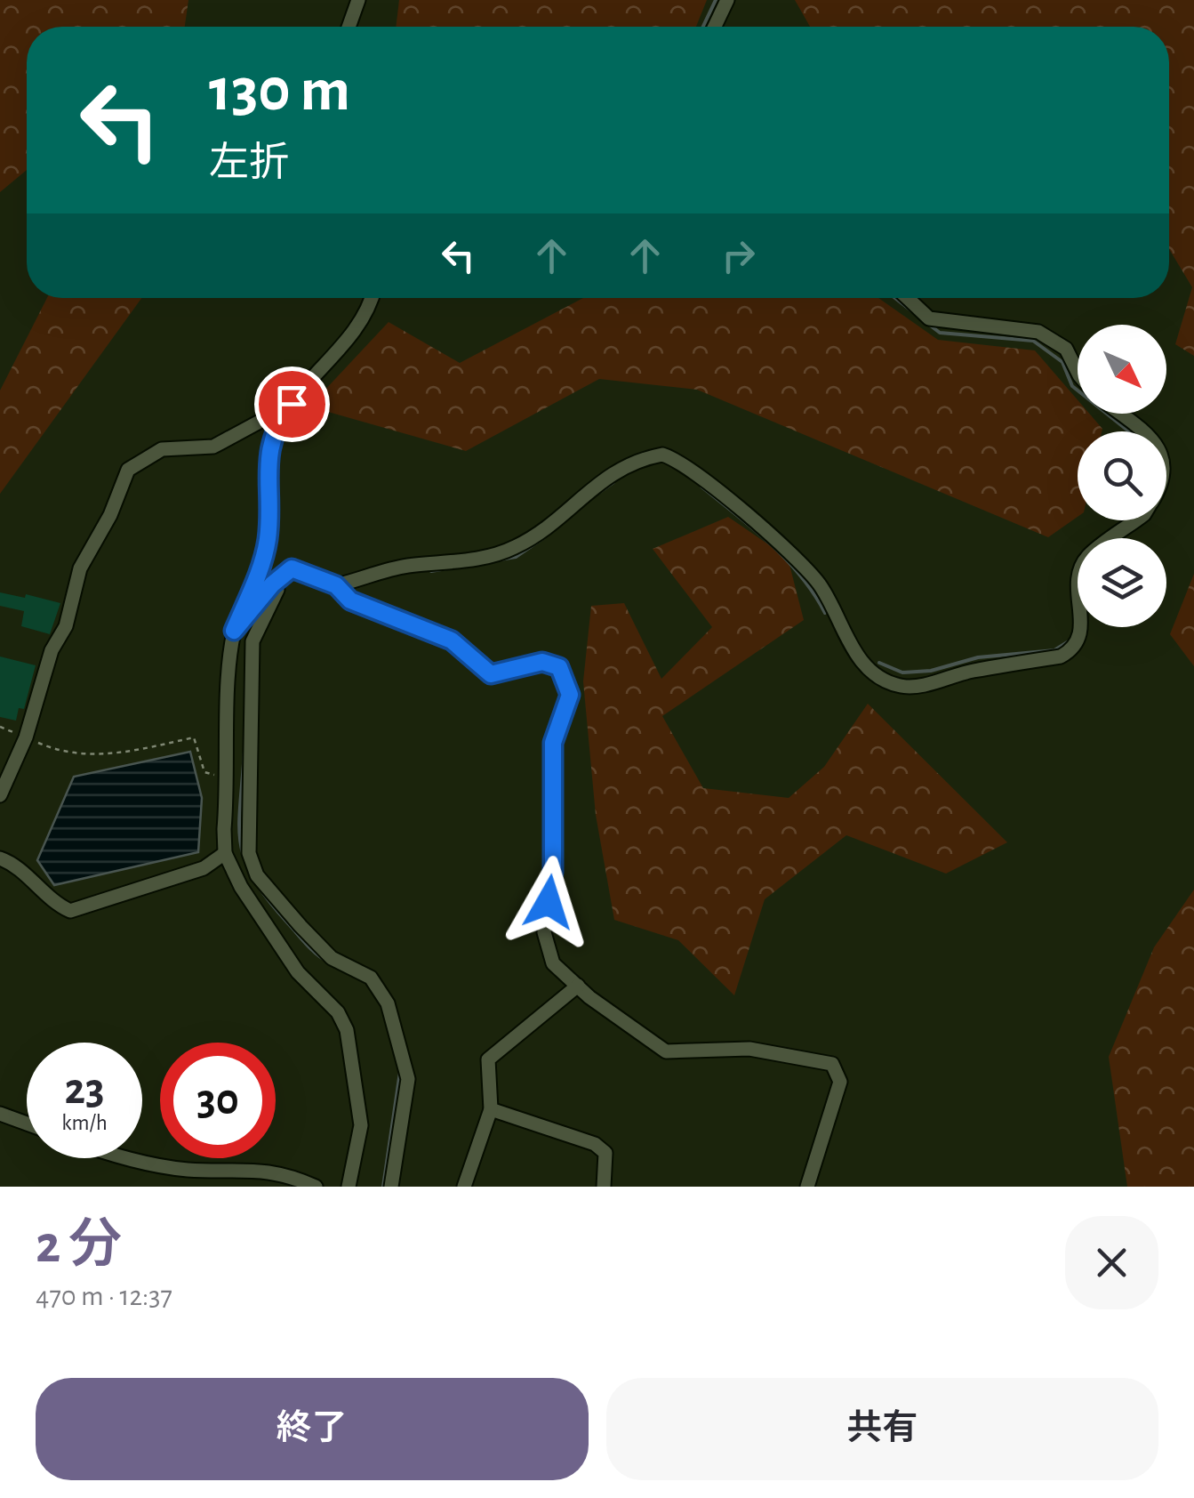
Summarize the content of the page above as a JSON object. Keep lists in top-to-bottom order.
{
  "north": "bottom right",
  "page": {
    "turn": ["130 m", "左折"],
    "speed": "23 km/h",
    "limit": "30",
    "heading": ["2 分", "470 m · 12:37"],
    "buttons": ["終了", "共有"]
  }
}
